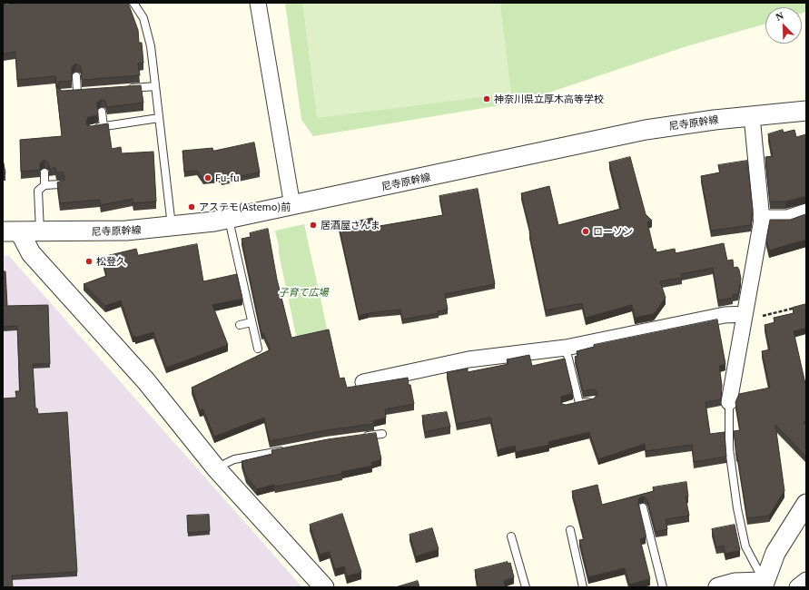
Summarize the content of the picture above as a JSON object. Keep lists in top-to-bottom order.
{
  "streets": {
    "street": ["尼寺原幹線"]
  },
  "parks": ["子育て広場"],
  "places": [
    "神奈川県立厚木高等学校",
    "Fu-fu",
    "アステモ(Astemo)前",
    "居酒屋さんま",
    "ローソン",
    "松登久"
  ],
  "north": "top left"
}
